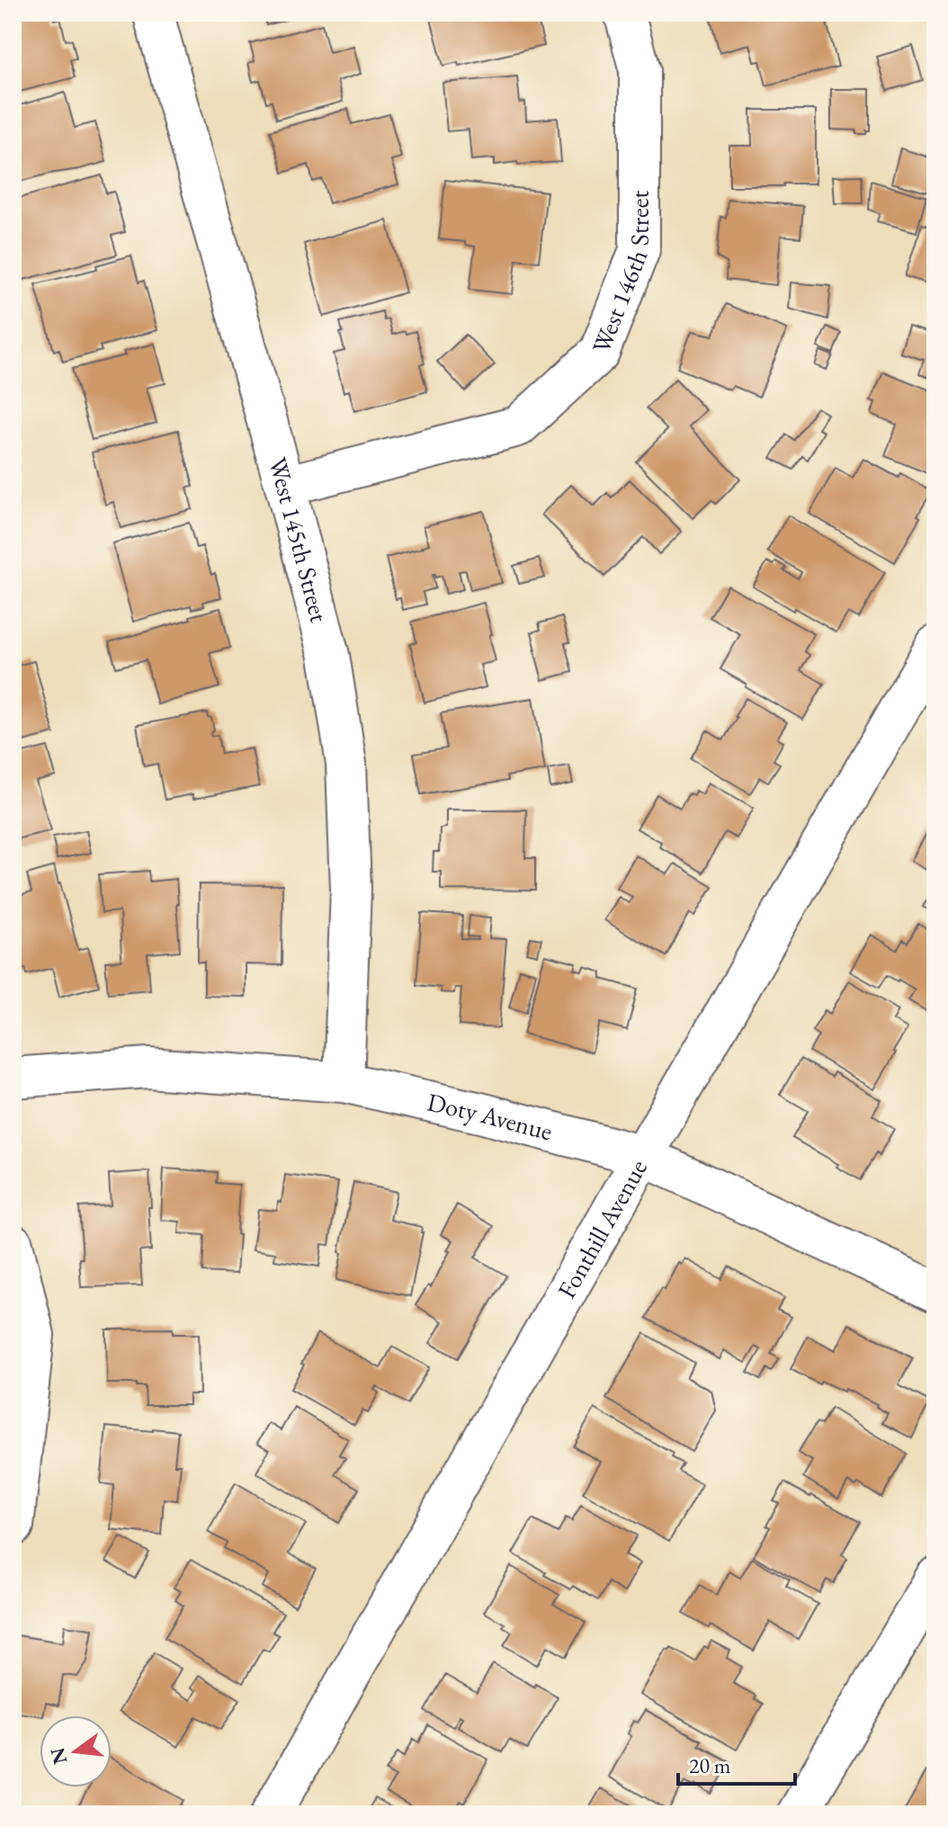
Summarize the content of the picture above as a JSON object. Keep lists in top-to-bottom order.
{
  "streets": {
    "street": [
      "West 146th Street",
      "West 145th Street",
      "Doty Avenue",
      "Fonthill Avenue"
    ]
  },
  "crossings": [
    ["West 146th Street", "West 145th Street"],
    ["West 145th Street", "Doty Avenue"],
    ["Doty Avenue", "Fonthill Avenue"]
  ],
  "scale_bar": "20 m",
  "north": "left"
}
